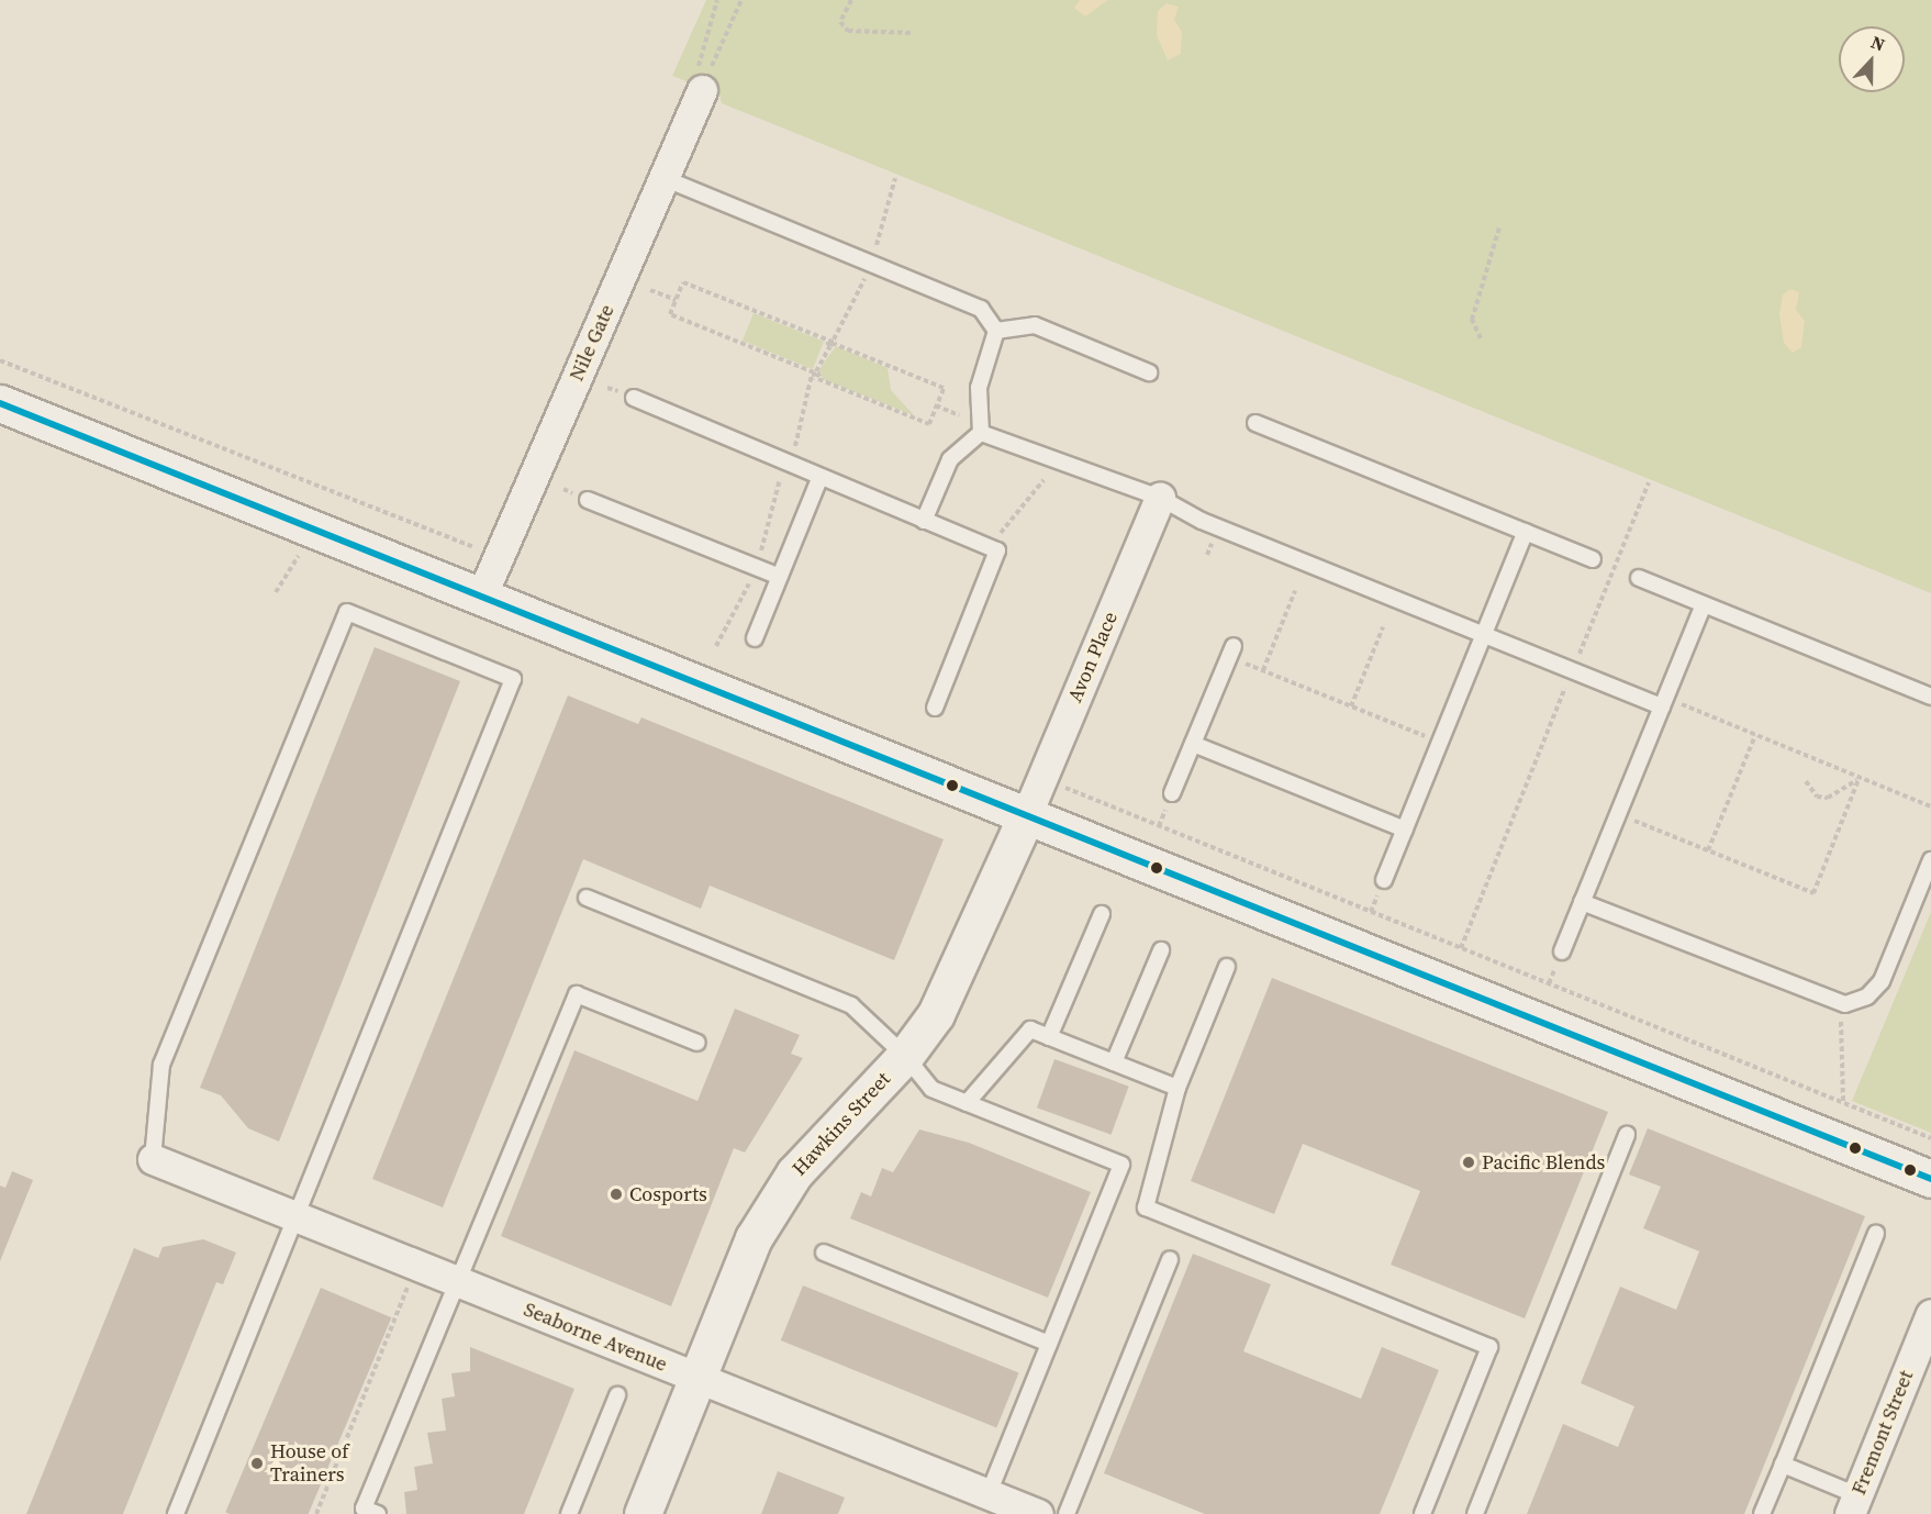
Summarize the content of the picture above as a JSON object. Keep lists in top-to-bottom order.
{
  "streets": {
    "main road": ["Hawkins Street"],
    "street": [
      "Nile Gate",
      "Avon Place",
      "Seaborne Avenue",
      "Fremont Street"
    ]
  },
  "crossings": [
    ["Avon Place", "Hawkins Street"],
    ["Hawkins Street", "Seaborne Avenue"]
  ],
  "places": ["Pacific Blends", "Cosports", "House of Trainers"],
  "north": "top"
}
